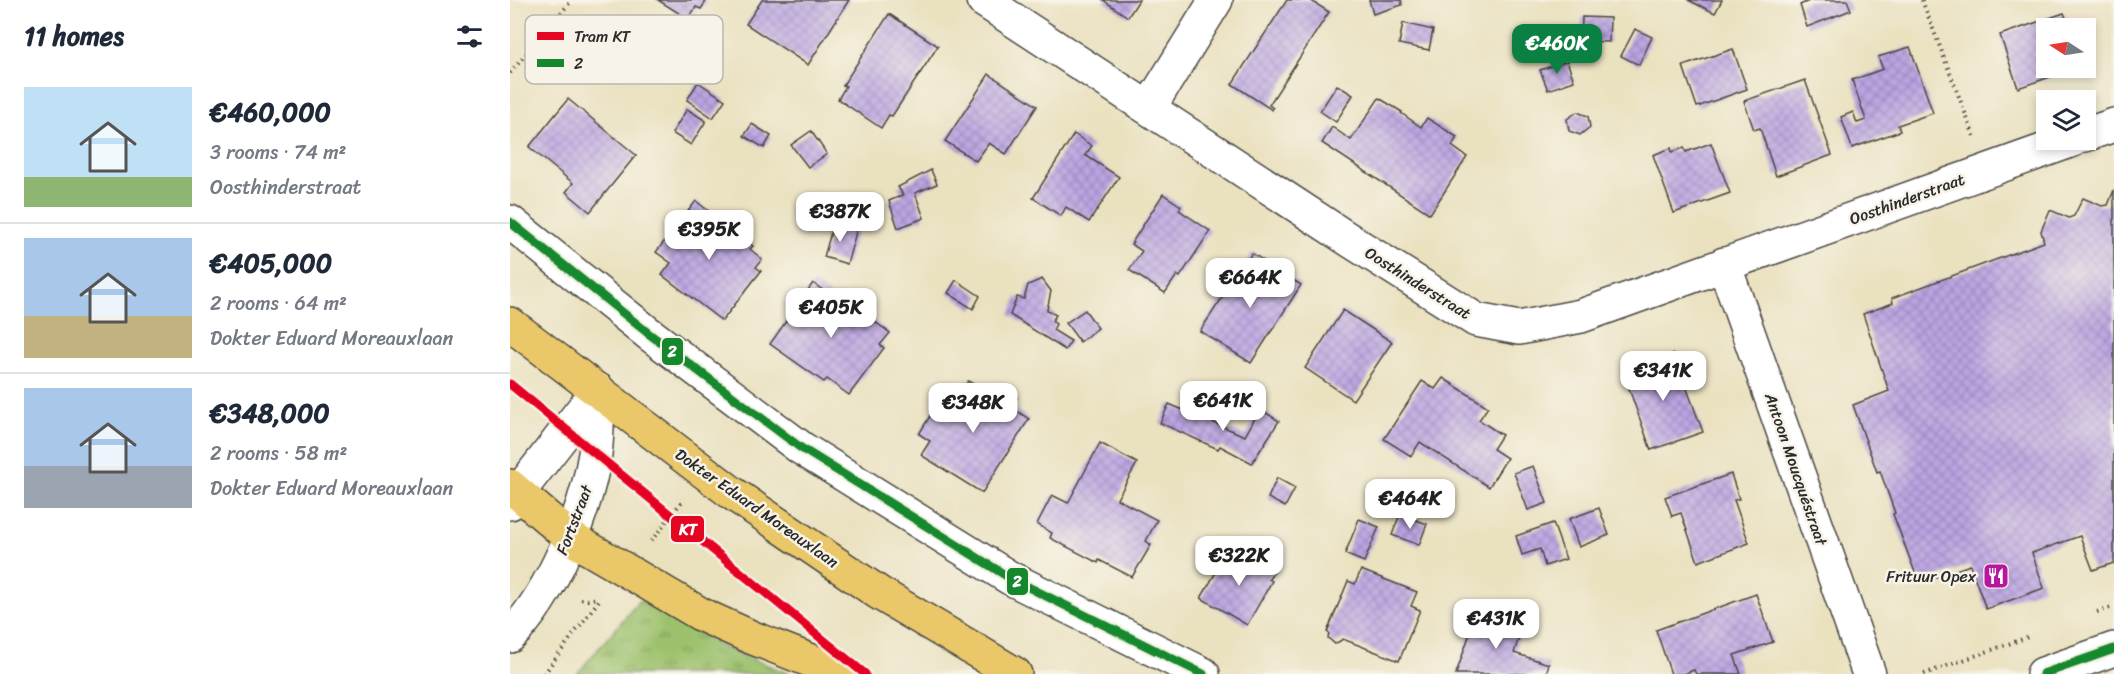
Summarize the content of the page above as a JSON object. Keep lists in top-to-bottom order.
{
  "streets": {
    "main road": ["Dokter Eduard Moreauxlaan"],
    "street": ["Oosthinderstraat", "Antoon Moucquéstraat", "Fortstraat"]
  },
  "crossings": [
    ["Oosthinderstraat", "Antoon Moucquéstraat"],
    ["Dokter Eduard Moreauxlaan", "Fortstraat"]
  ],
  "places": {
    "restaurant": ["Frituur Opex"]
  },
  "lines": ["transit line 2", "tram line KT"],
  "legend": ["Tram KT", "2"],
  "north": "left",
  "page": {
    "heading": "11 homes",
    "price": [
      "€460K",
      "€387K",
      "€395K",
      "€664K",
      "€405K",
      "€341K",
      "€641K",
      "€348K",
      "€464K",
      "€322K",
      "€431K"
    ],
    "list": [
      {
        "name": "€460,000",
        "note": "3 rooms · 74 m² · Oosthinderstraat"
      },
      {
        "name": "€405,000",
        "note": "2 rooms · 64 m² · Dokter Eduard Moreauxlaan"
      },
      {
        "name": "€348,000",
        "note": "2 rooms · 58 m² · Dokter Eduard Moreauxlaan"
      }
    ]
  }
}
